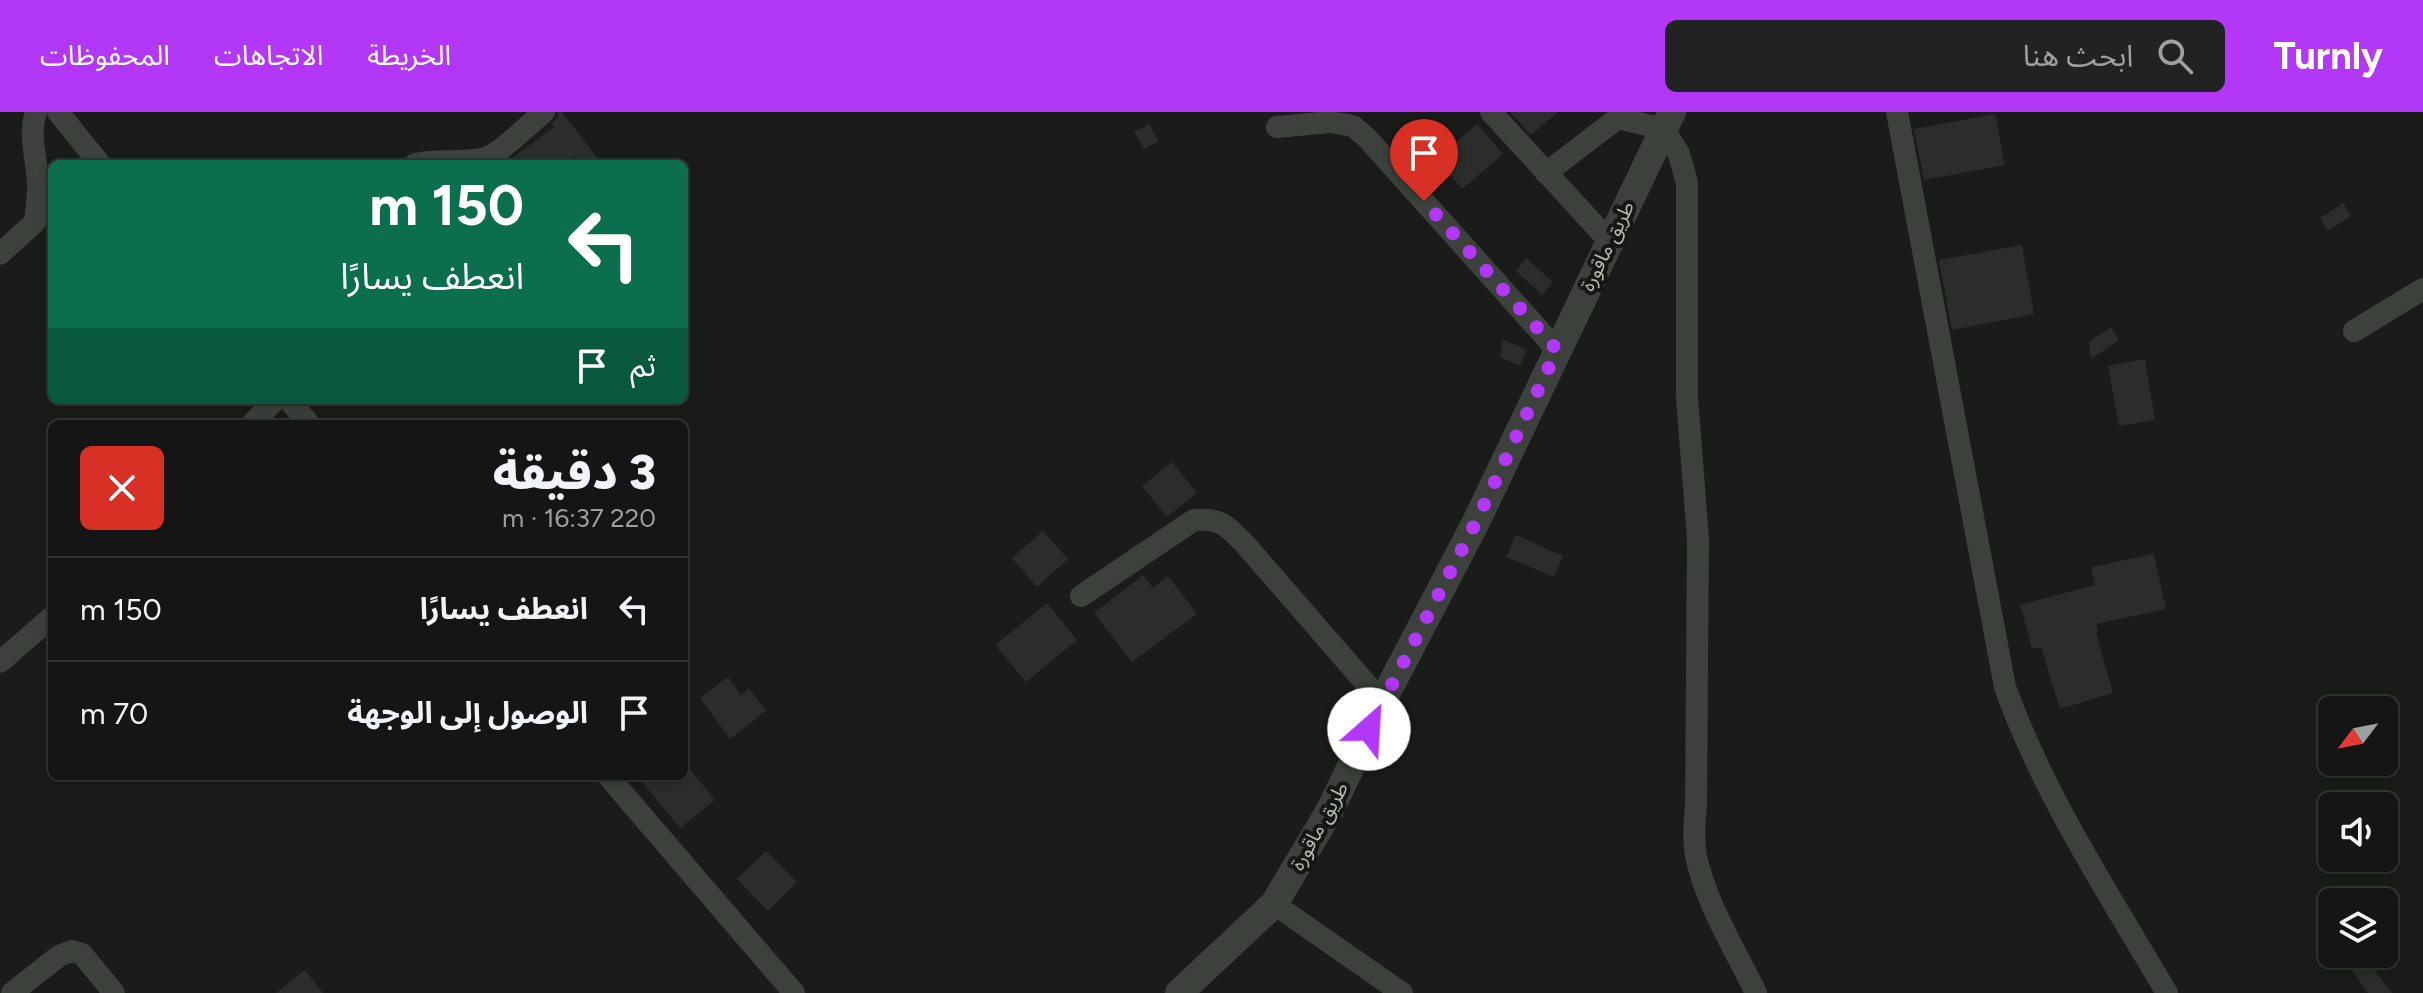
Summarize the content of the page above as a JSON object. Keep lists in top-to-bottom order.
{
  "streets": {
    "street": ["طريق ماقورة"]
  },
  "north": "bottom left",
  "page": {
    "header": "Turnly",
    "search": "ابحث هنا",
    "nav": ["الخريطة", "الاتجاهات", "المحفوظات"],
    "turn": ["150 m", "انعطف يسارًا"],
    "then": "ثم",
    "heading": ["3 دقيقة", "220 m · 16:37"],
    "list": [
      {
        "name": "انعطف يسارًا",
        "value": "150 m"
      },
      {
        "name": "الوصول إلى الوجهة",
        "value": "70 m"
      }
    ]
  }
}
